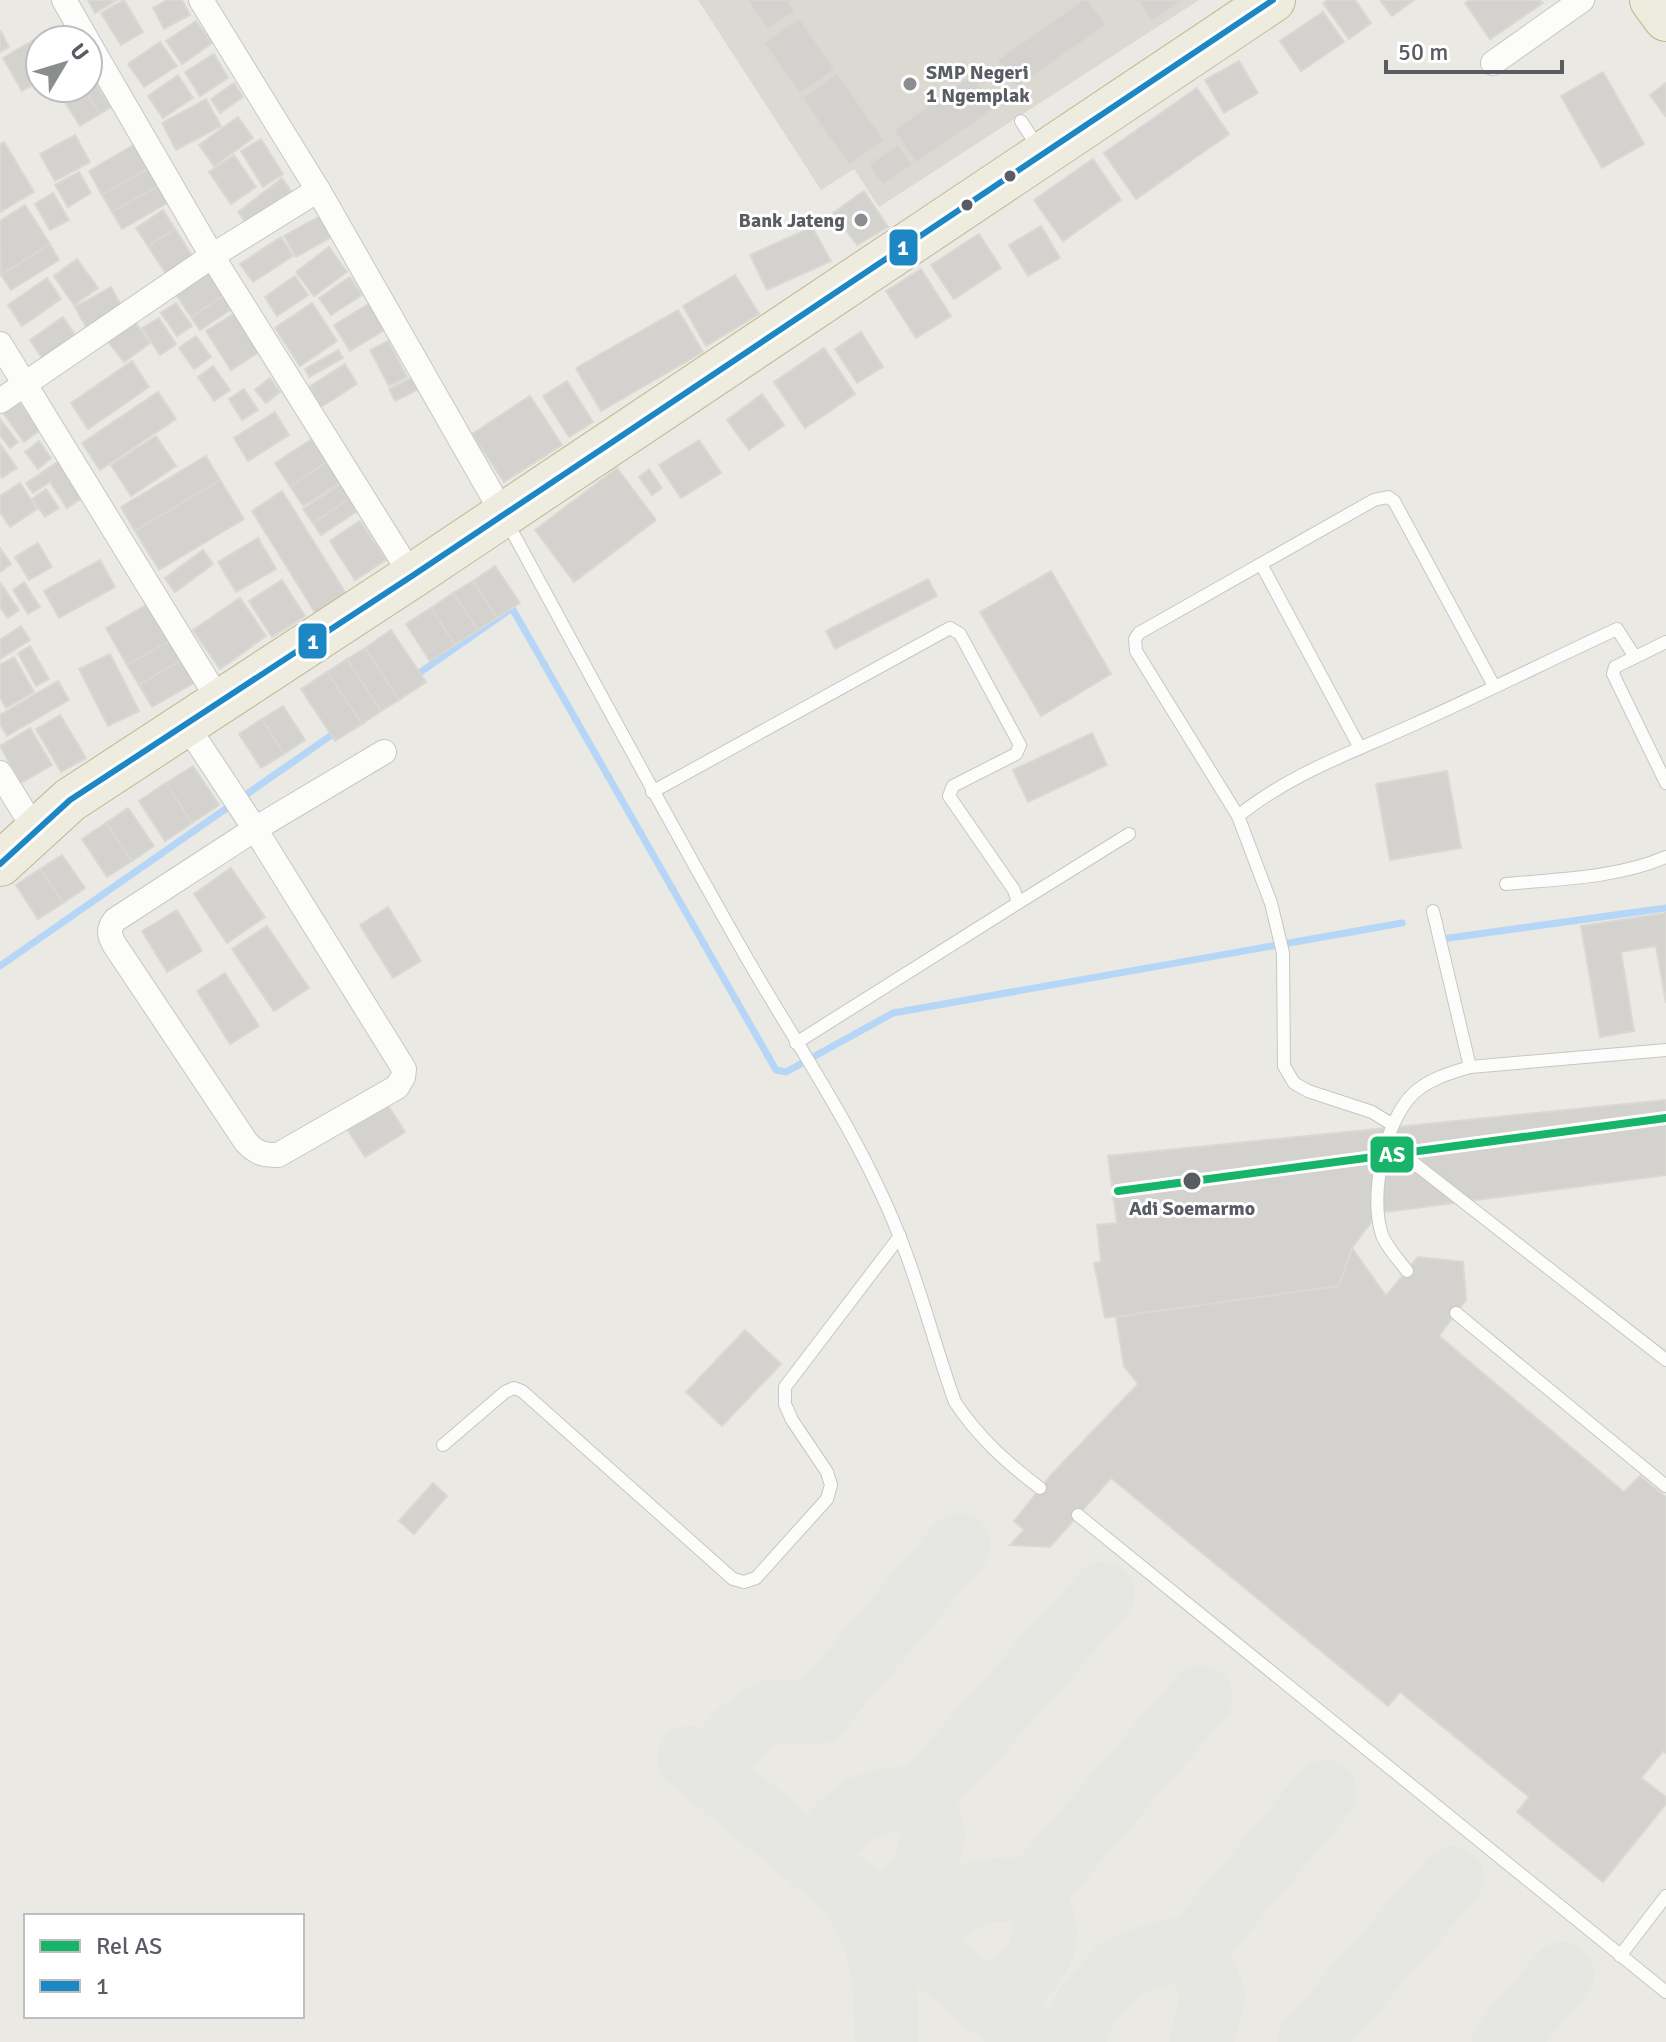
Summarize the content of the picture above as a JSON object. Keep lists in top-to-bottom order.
{
  "places": ["SMP Negeri 1 Ngemplak", "Bank Jateng", "Adi Soemarmo"],
  "lines": ["transit line 1", "rail line AS"],
  "legend": ["Rel AS", "1"],
  "scale_bar": "50 m",
  "north": "top right"
}
